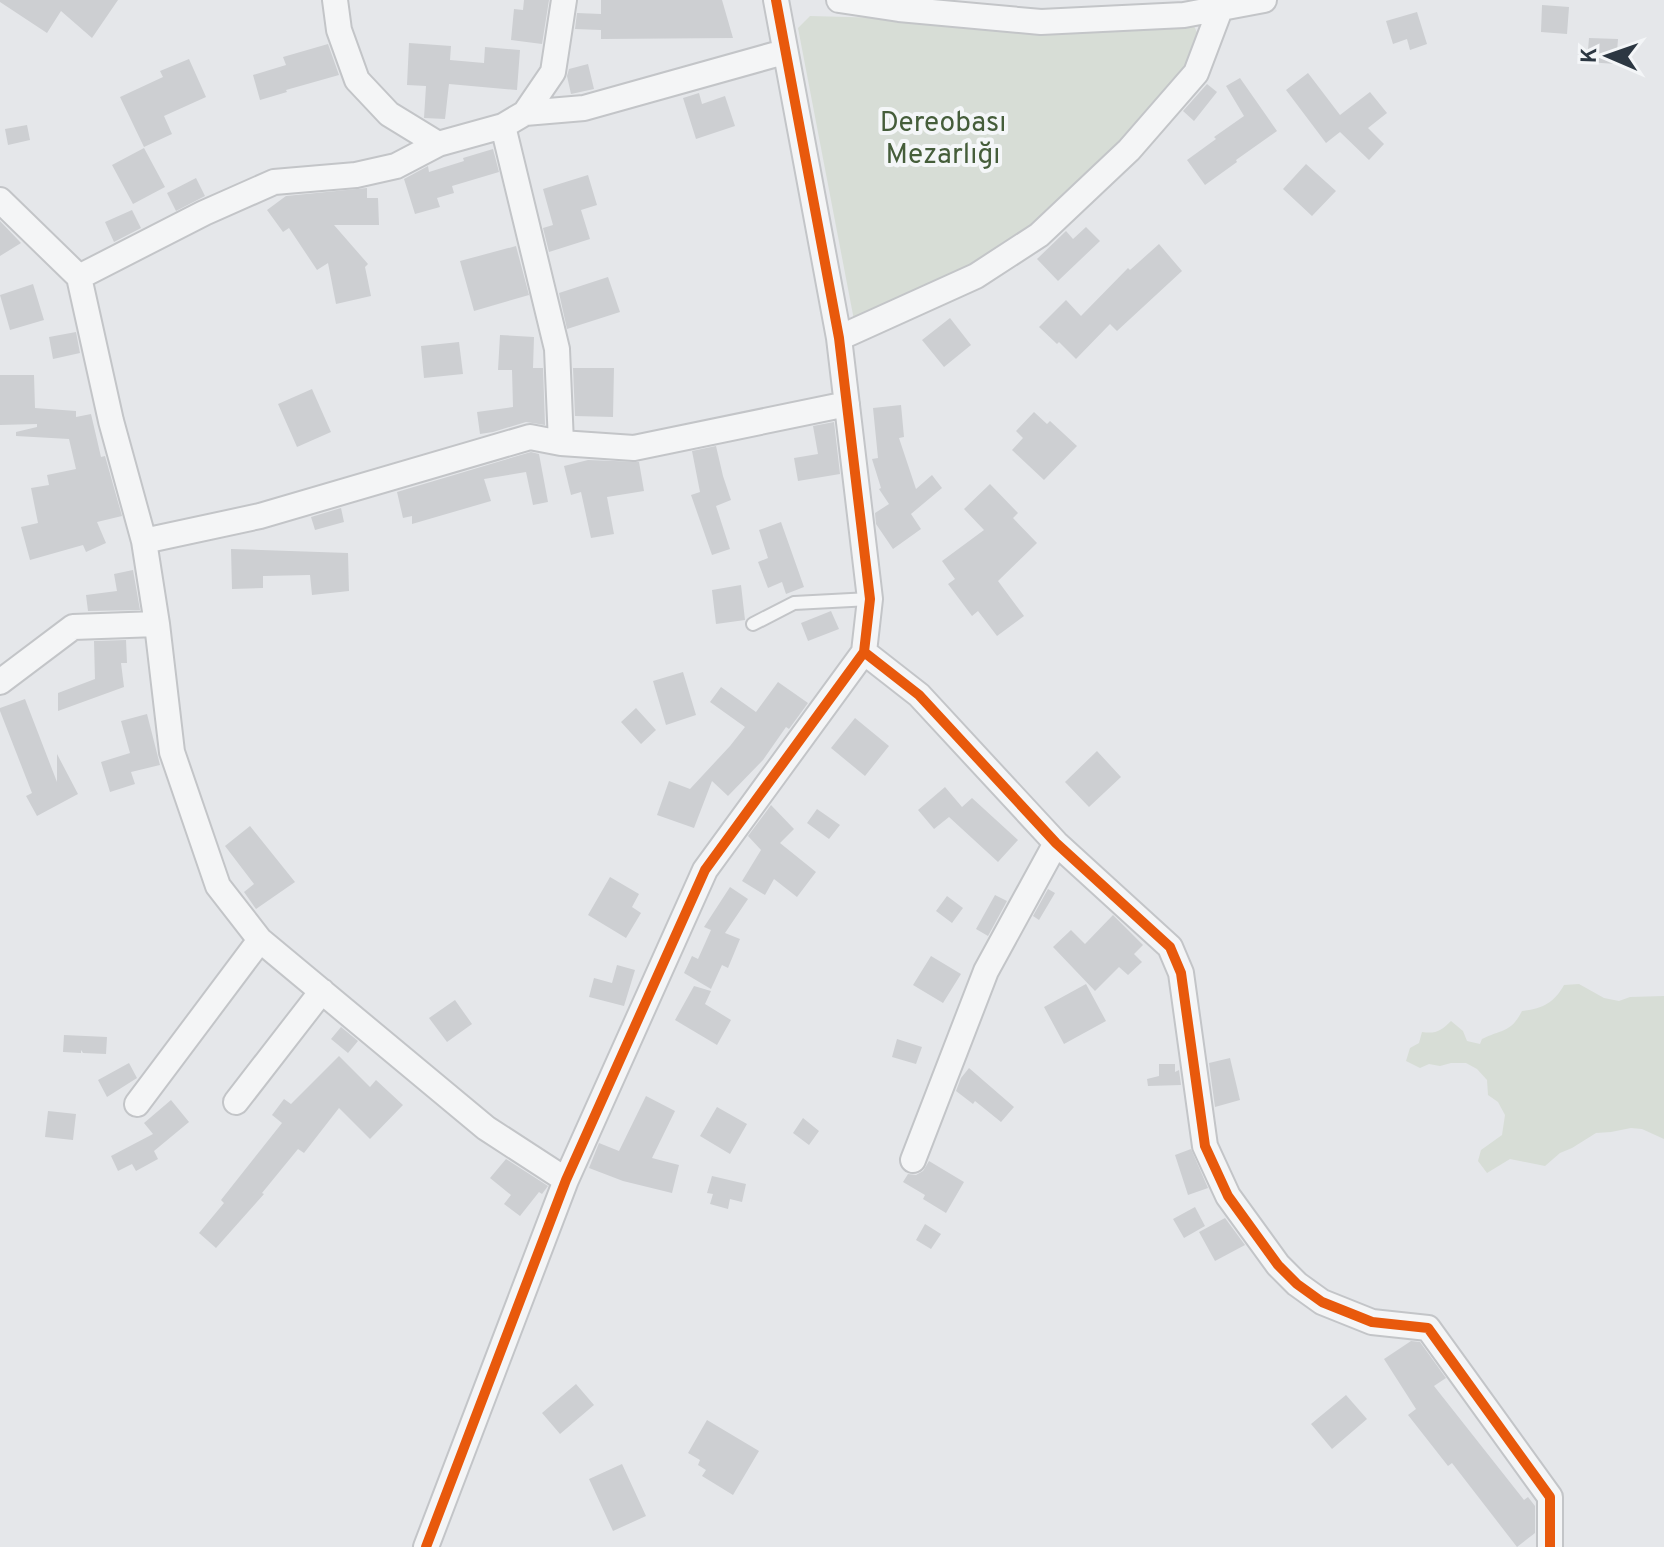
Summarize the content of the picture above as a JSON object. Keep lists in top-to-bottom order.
{
  "parks": ["Dereobası Mezarlığı"],
  "north": "left"
}
